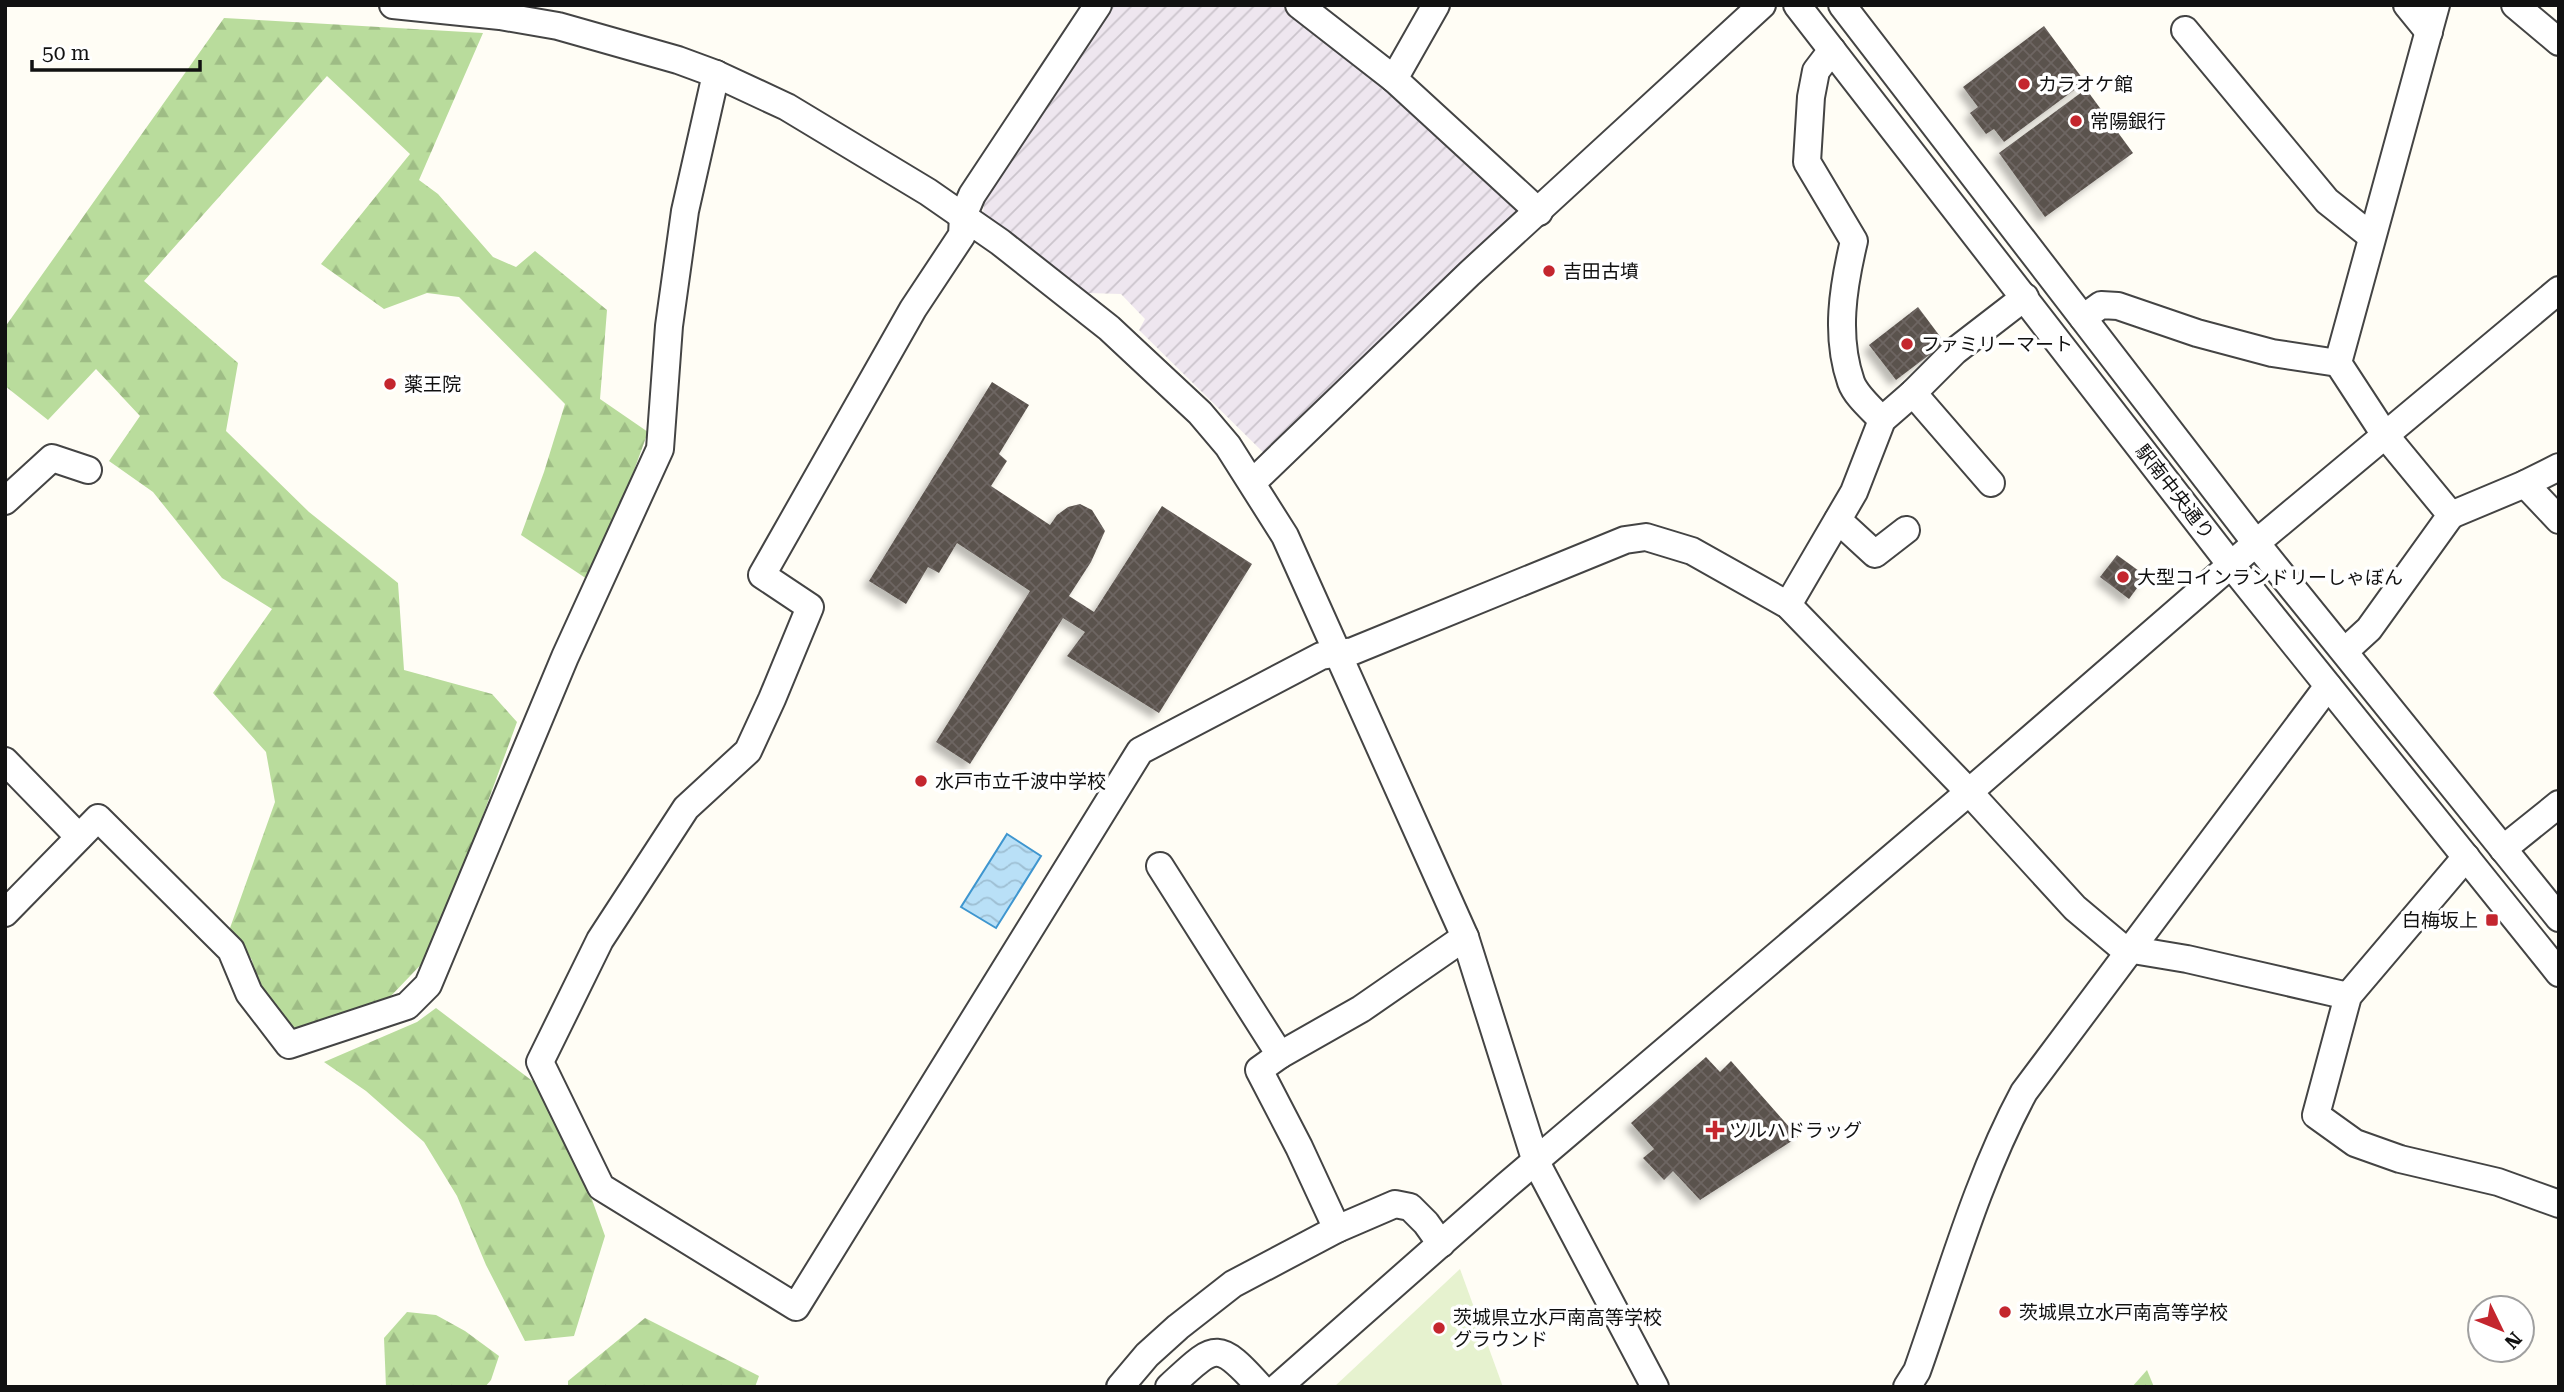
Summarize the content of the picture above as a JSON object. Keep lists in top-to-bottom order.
{
  "streets": {
    "street": ["駅南中央通り"]
  },
  "places": {
    "other": [
      "カラオケ館",
      "常陽銀行",
      "吉田古墳",
      "ファミリーマート",
      "薬王院",
      "大型コインランドリーしゃぼん",
      "水戸市立千波中学校",
      "茨城県立水戸南高等学校",
      "茨城県立水戸南高等学校 グラウンド"
    ],
    "transit": ["白梅坂上"],
    "health": ["ツルハドラッグ"]
  },
  "scale_bar": "50 m",
  "north": "bottom right"
}
